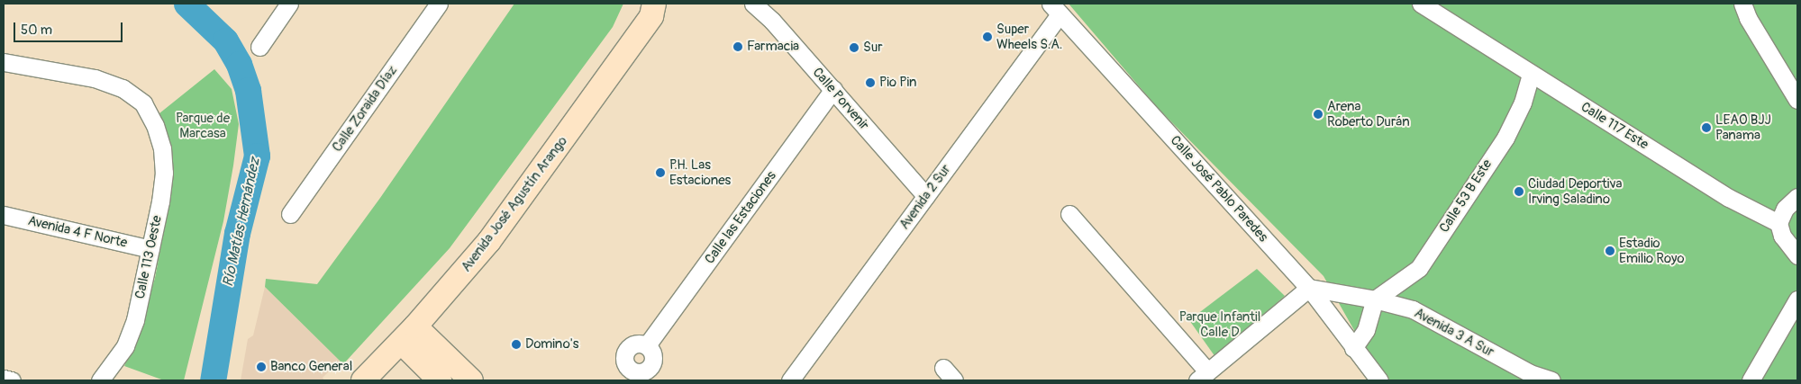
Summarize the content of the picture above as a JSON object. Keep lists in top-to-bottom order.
{
  "streets": {
    "main road": ["Avenida José Agustín Arango"],
    "street": [
      "Calle Porvenir",
      "Calle Zoraida Díaz",
      "Calle 117 Este",
      "Calle José Pablo Paredes",
      "Calle 53 B Este",
      "Avenida 2 Sur",
      "Calle las Estaciones",
      "Avenida 4 F Norte",
      "Calle 113 Oeste",
      "Avenida 3 A Sur"
    ]
  },
  "crossings": [
    ["Calle Porvenir", "Avenida 2 Sur"],
    ["Calle Porvenir", "Calle las Estaciones"],
    ["Calle 117 Este", "Calle 53 B Este"],
    ["Calle José Pablo Paredes", "Avenida 2 Sur"],
    ["Calle José Pablo Paredes", "Avenida 3 A Sur"],
    ["Calle 53 B Este", "Avenida 3 A Sur"],
    ["Avenida 4 F Norte", "Calle 113 Oeste"]
  ],
  "water": ["Río Matías Hernández"],
  "parks": ["Parque de Marcasa", "Parque Infantil Calle D"],
  "places": [
    "Super Wheels S.A.",
    "Farmacia",
    "Sur",
    "Pio Pin",
    "Arena Roberto Durán",
    "LEAO BJJ Panama",
    "P.H. Las Estaciones",
    "Ciudad Deportiva Irving Saladino",
    "Estadio Emilio Royo",
    "Domino's",
    "Banco General"
  ],
  "scale_bar": "50 m"
}
